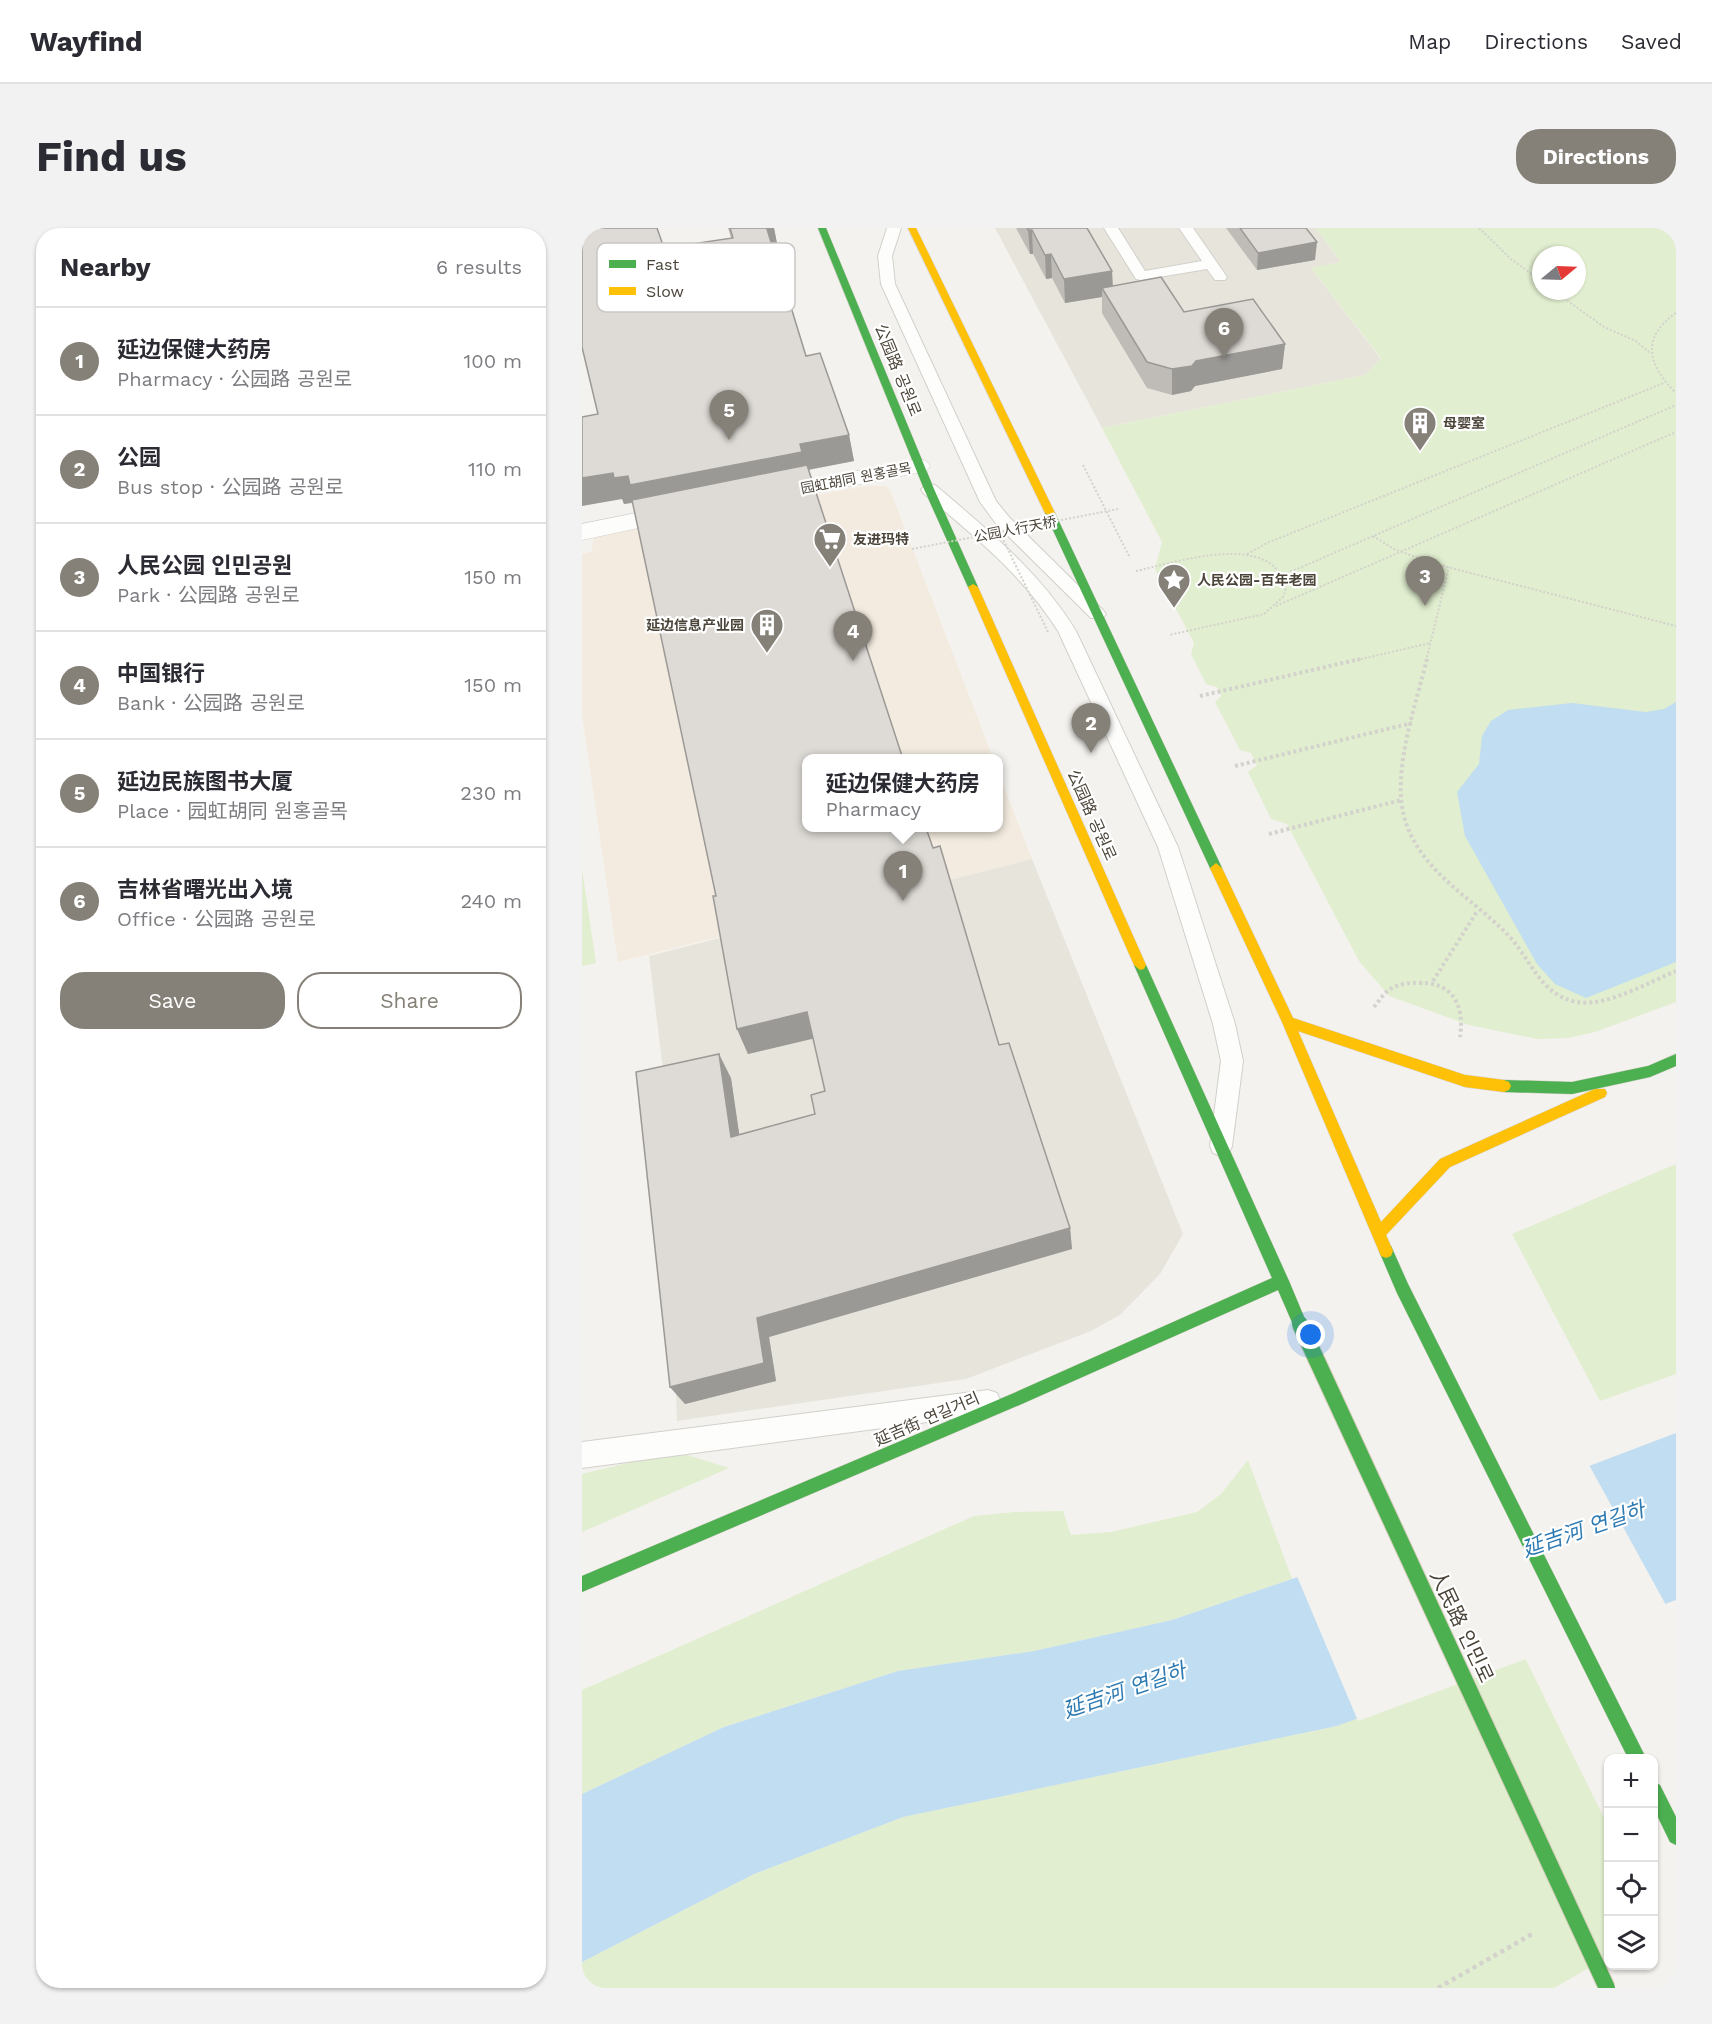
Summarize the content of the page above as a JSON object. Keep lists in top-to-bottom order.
{
  "streets": {
    "main road": ["公园路 공원로", "延吉街 연길거리", "人民路 인민로"],
    "street": ["园虹胡同 원홍골목"],
    "path": ["公园人行天桥"]
  },
  "crossings": [
    ["公园路 공원로", "园虹胡同 원홍골목"],
    ["公园路 공원로", "延吉街 연길거리"],
    ["公园路 공원로", "人民路 인민로"],
    ["延吉街 연길거리", "人民路 인민로"]
  ],
  "water": ["延吉河 연길하"],
  "places": {
    "building": ["母婴室", "延边信息产业园"],
    "supermarket": ["友进玛特"],
    "place": ["人民公园-百年老园"]
  },
  "legend": ["Fast", "Slow"],
  "north": "right",
  "page": {
    "header": "Wayfind",
    "nav": ["Map", "Directions", "Saved"],
    "buttons": [
      "Directions",
      ["Save", "Share"]
    ],
    "title": "Find us",
    "heading": ["Nearby", "6 results"],
    "list": [
      {
        "mark": "1",
        "name": "延边保健大药房",
        "note": "Pharmacy · 公园路 공원로",
        "value": "100 m"
      },
      {
        "mark": "2",
        "name": "公园",
        "note": "Bus stop · 公园路 공원로",
        "value": "110 m"
      },
      {
        "mark": "3",
        "name": "人民公园 인민공원",
        "note": "Park · 公园路 공원로",
        "value": "150 m"
      },
      {
        "mark": "4",
        "name": "中国银行",
        "note": "Bank · 公园路 공원로",
        "value": "150 m"
      },
      {
        "mark": "5",
        "name": "延边民族图书大厦",
        "note": "Place · 园虹胡同 원홍골목",
        "value": "230 m"
      },
      {
        "mark": "6",
        "name": "吉林省曙光出入境",
        "note": "Office · 公园路 공원로",
        "value": "240 m"
      }
    ],
    "pins": [
      "6",
      "5",
      "3",
      "4",
      "2",
      "1"
    ],
    "popup": ["延边保健大药房", "Pharmacy"],
    "map_buttons": ["+", "−"]
  }
}
